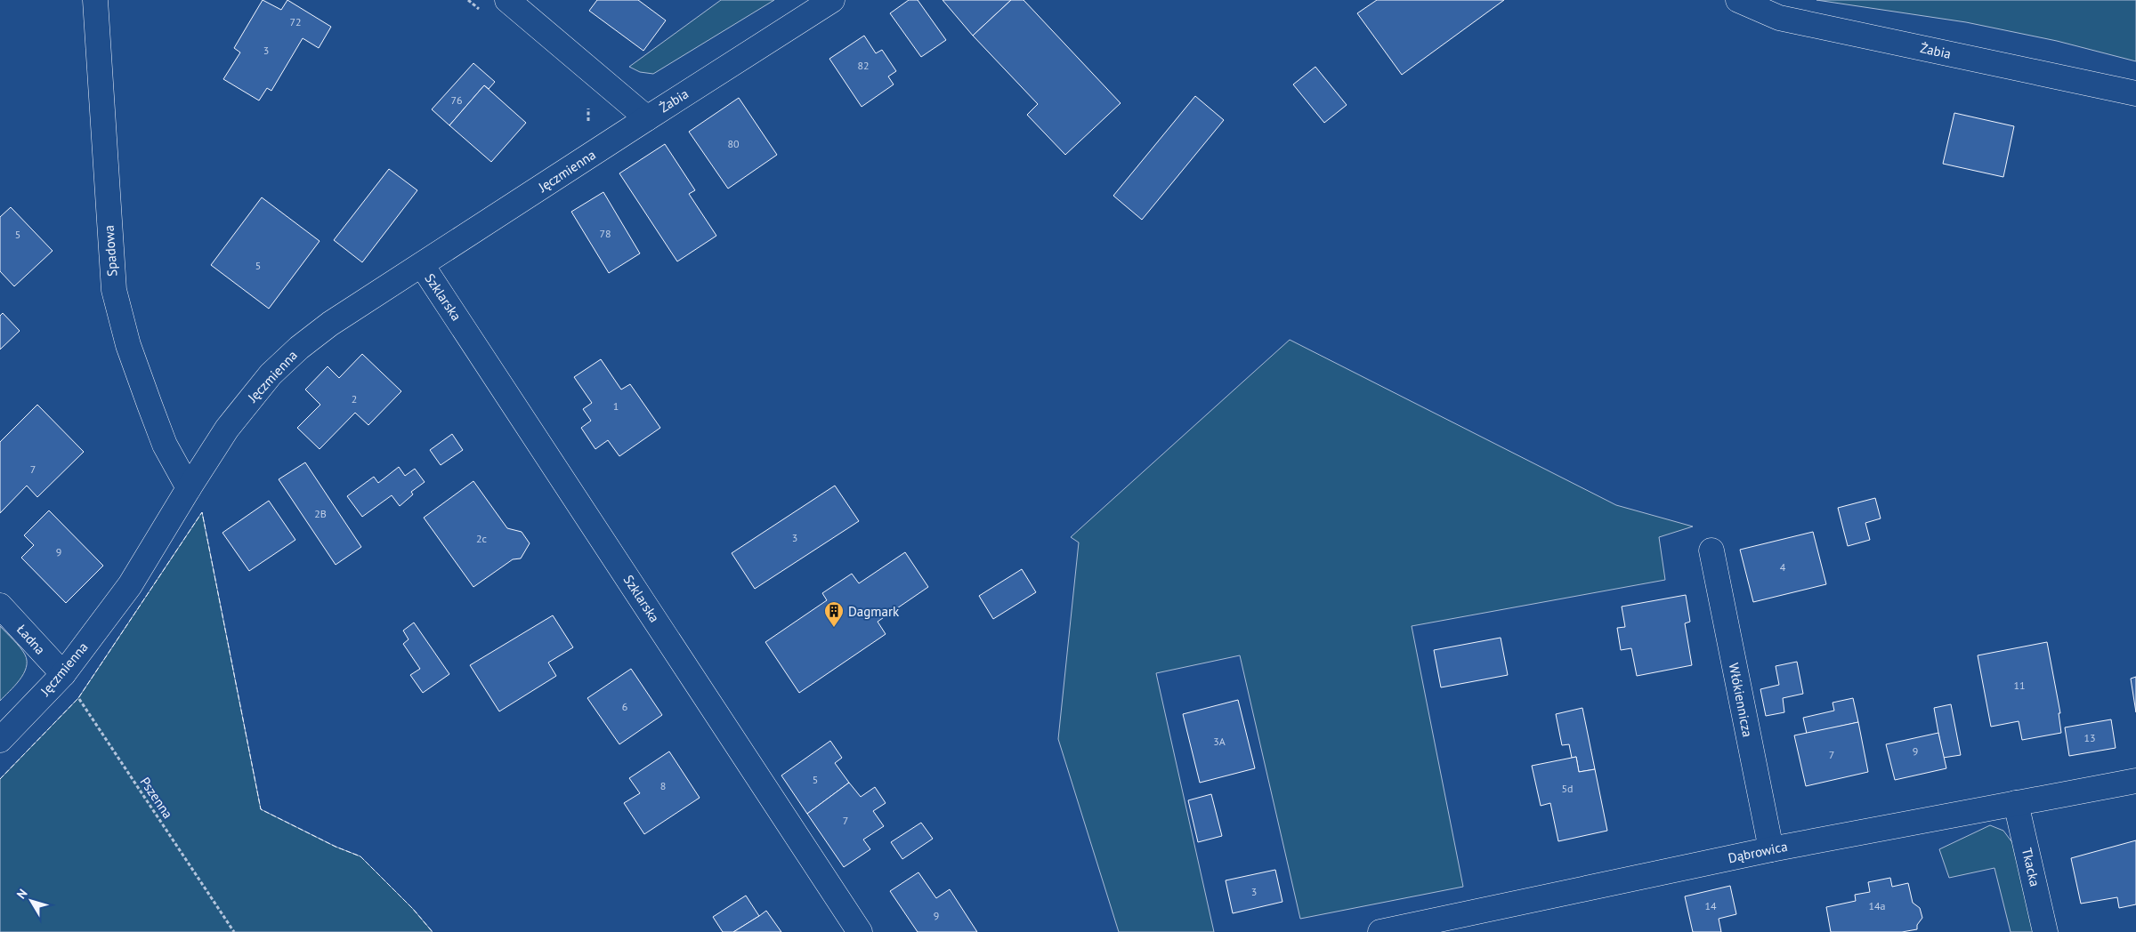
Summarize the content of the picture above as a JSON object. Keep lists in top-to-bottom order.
{
  "streets": {
    "street": [
      "Żabia",
      "Jęczmienna",
      "Spadowa",
      "Szklarska",
      "Ładna",
      "Włókiennicza",
      "Dąbrowica",
      "Tkacka"
    ],
    "path": ["Pszenna"]
  },
  "crossings": [
    ["Żabia", "Jęczmienna"],
    ["Jęczmienna", "Spadowa"],
    ["Jęczmienna", "Szklarska"],
    ["Jęczmienna", "Ładna"],
    ["Jęczmienna", "Pszenna"],
    ["Ładna", "Pszenna"],
    ["Włókiennicza", "Dąbrowica"],
    ["Dąbrowica", "Tkacka"]
  ],
  "places": {
    "building": ["Dagmark"]
  },
  "house_numbers": [
    "72",
    "3",
    "82",
    "76",
    "80",
    "78",
    "5",
    "5",
    "2",
    "1",
    "7",
    "2B",
    "3",
    "2c",
    "9",
    "4",
    "11",
    "6",
    "13",
    "3A",
    "9",
    "7",
    "5",
    "8",
    "5d",
    "7",
    "3",
    "14",
    "14a",
    "9"
  ],
  "north": "top left"
}
